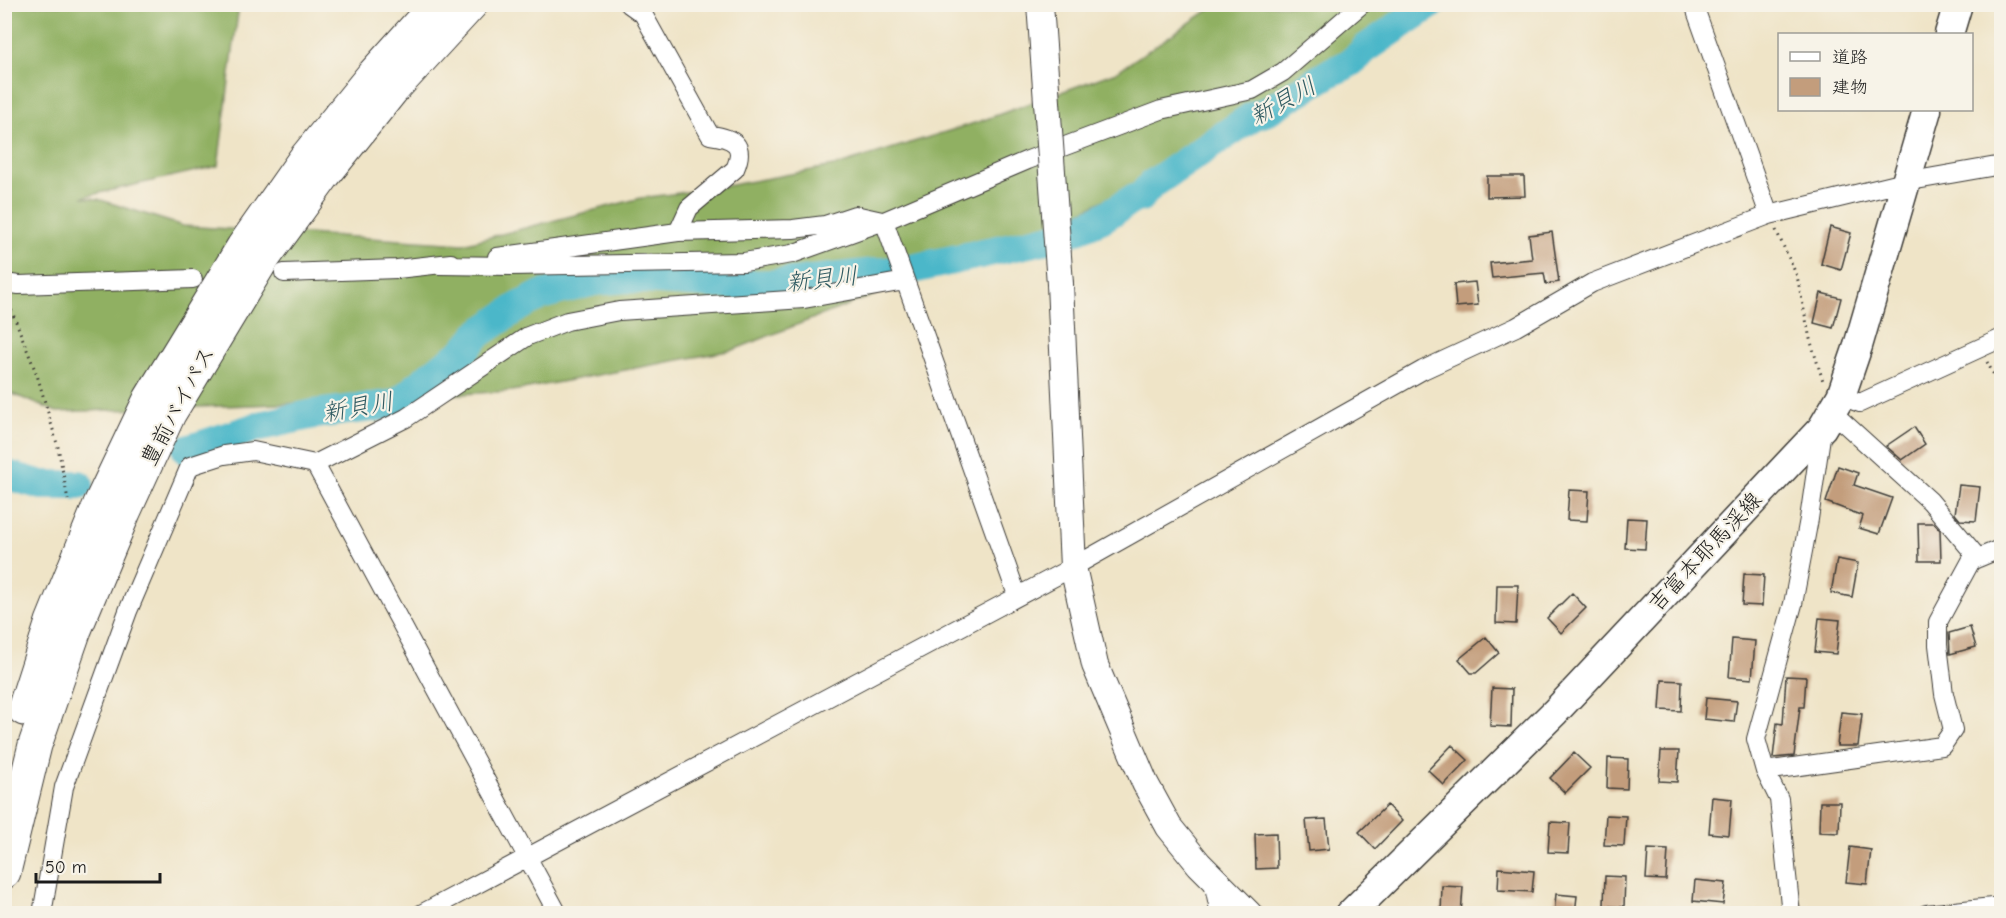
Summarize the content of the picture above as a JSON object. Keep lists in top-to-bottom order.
{
  "streets": {
    "highway": ["豊前バイパス"],
    "main road": ["吉富本耶馬渓線"]
  },
  "water": ["新貝川"],
  "legend": ["道路", "建物"],
  "scale_bar": "50 m"
}
